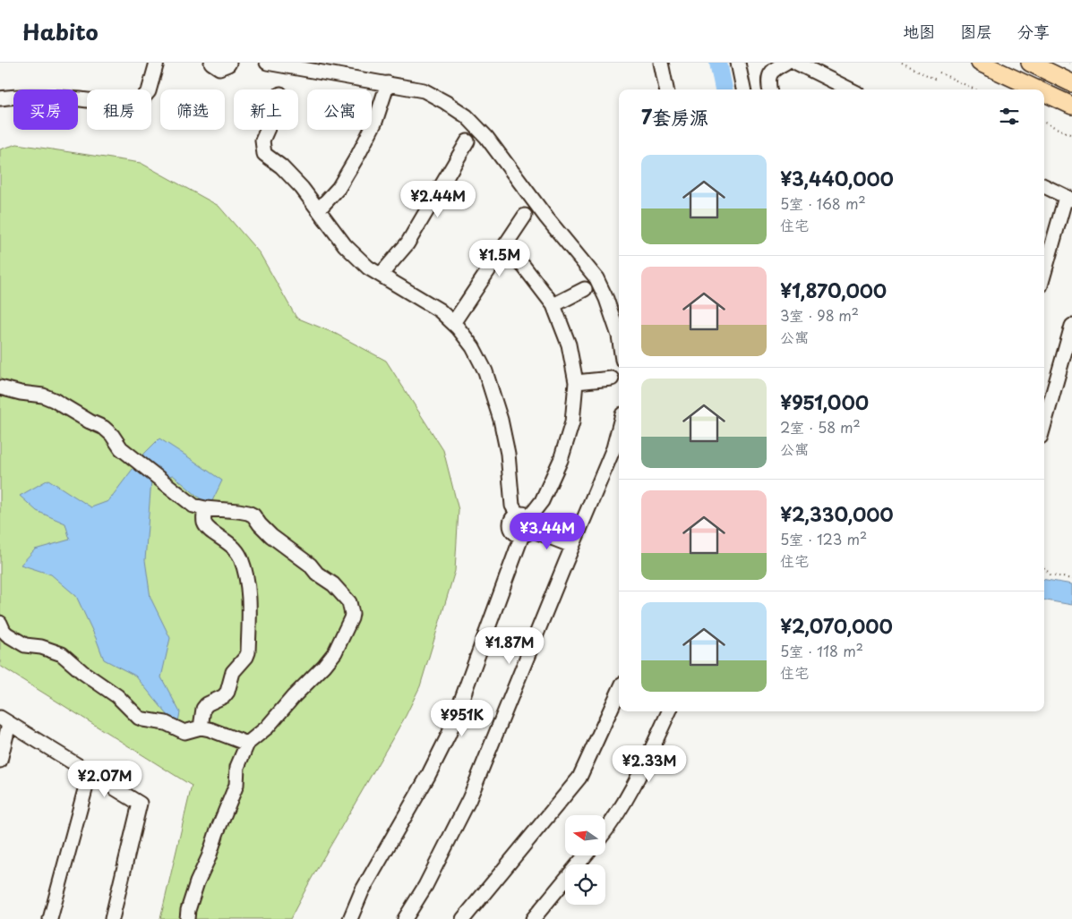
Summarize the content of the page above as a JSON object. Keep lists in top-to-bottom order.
{
  "north": "left",
  "page": {
    "header": "Habito",
    "nav": ["地图", "图层", "分享"],
    "chip": [
      "买房",
      "租房",
      "筛选",
      "新上",
      "公寓"
    ],
    "heading": "7套房源",
    "list": [
      {
        "name": "¥3,440,000",
        "note": "5室 · 168 m² · 住宅"
      },
      {
        "name": "¥1,870,000",
        "note": "3室 · 98 m² · 公寓"
      },
      {
        "name": "¥951,000",
        "note": "2室 · 58 m² · 公寓"
      },
      {
        "name": "¥2,330,000",
        "note": "5室 · 123 m² · 住宅"
      },
      {
        "name": "¥2,070,000",
        "note": "5室 · 118 m² · 住宅"
      }
    ],
    "price": [
      "¥2.44M",
      "¥1.5M",
      "¥3.44M",
      "¥1.87M",
      "¥951K",
      "¥2.33M",
      "¥2.07M"
    ]
  }
}
